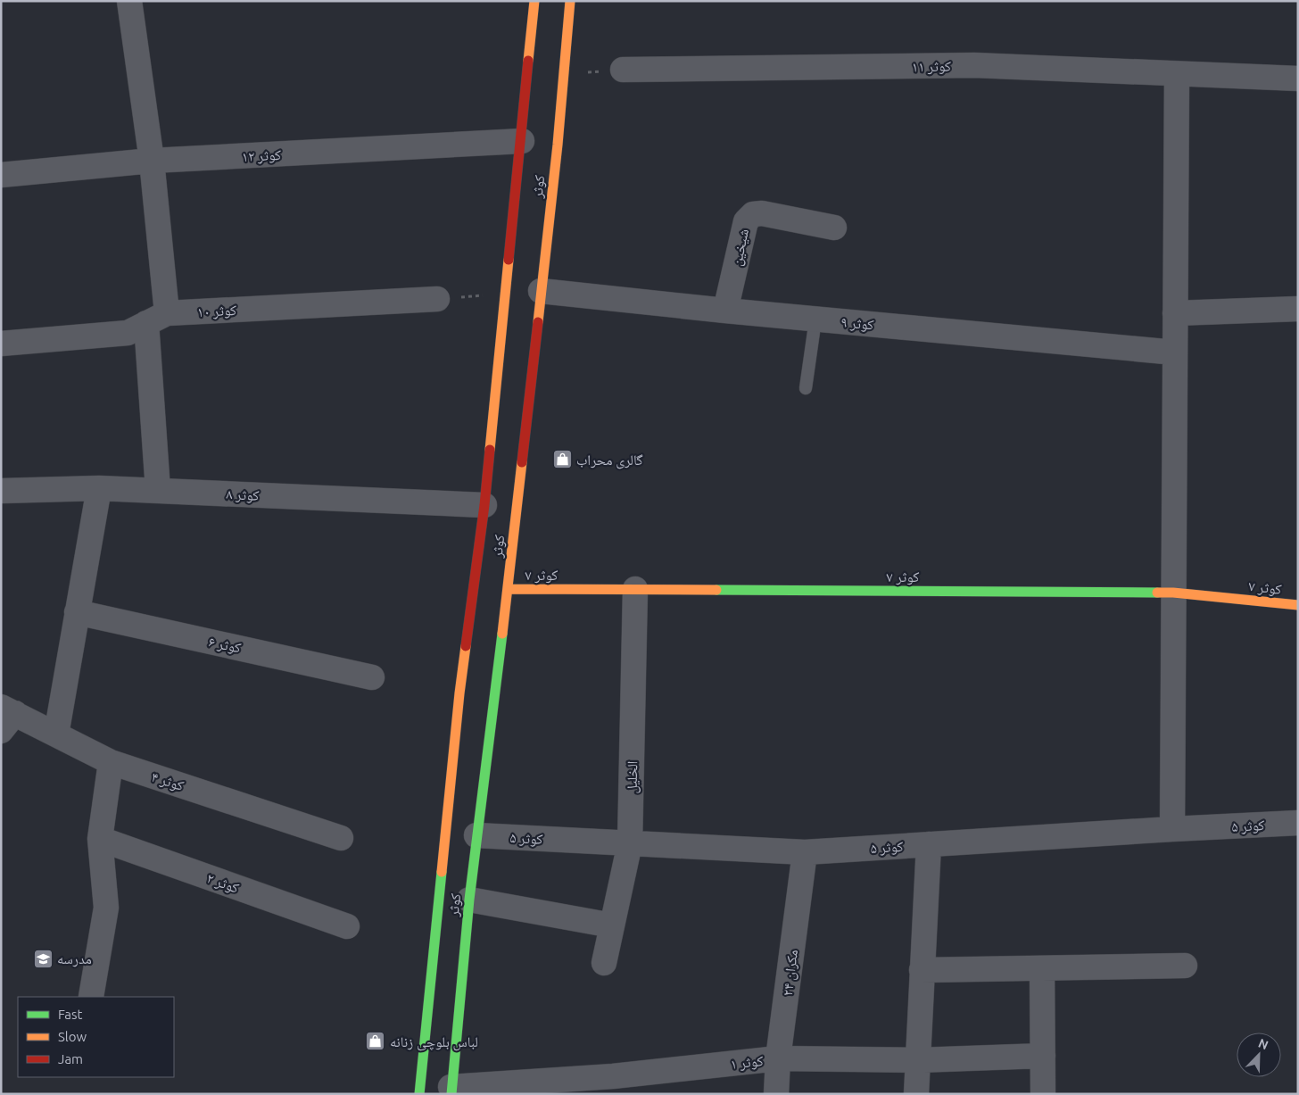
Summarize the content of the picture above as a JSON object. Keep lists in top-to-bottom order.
{
  "streets": {
    "main road": ["کوثر", "کوثر ۷"],
    "street": [
      "کوثر ۱۱",
      "کوثر ۱۲",
      "شیخین",
      "کوثر ۱۰",
      "کوثر ۹",
      "کوثر ۸",
      "کوثر ۶",
      "الخلیل",
      "کوثر ۴",
      "کوثر ۵",
      "کوثر ۲",
      "مکران ۲۴",
      "کوثر ۱"
    ]
  },
  "crossings": [
    ["کوثر ۱۲", "کوثر"],
    ["کوثر", "کوثر ۹"],
    ["کوثر", "کوثر ۸"],
    ["کوثر", "کوثر ۷"],
    ["کوثر", "کوثر ۵"],
    ["کوثر", "کوثر ۱"],
    ["شیخین", "کوثر ۹"],
    ["کوثر ۷", "الخلیل"],
    ["الخلیل", "کوثر ۵"],
    ["کوثر ۵", "مکران ۲۴"],
    ["مکران ۲۴", "کوثر ۱"]
  ],
  "places": {
    "shop": ["گالری محراب", "لباس بلوچی زنانه"],
    "school or university": ["مدرسه"]
  },
  "legend": ["Fast", "Slow", "Jam"],
  "north": "top right"
}
